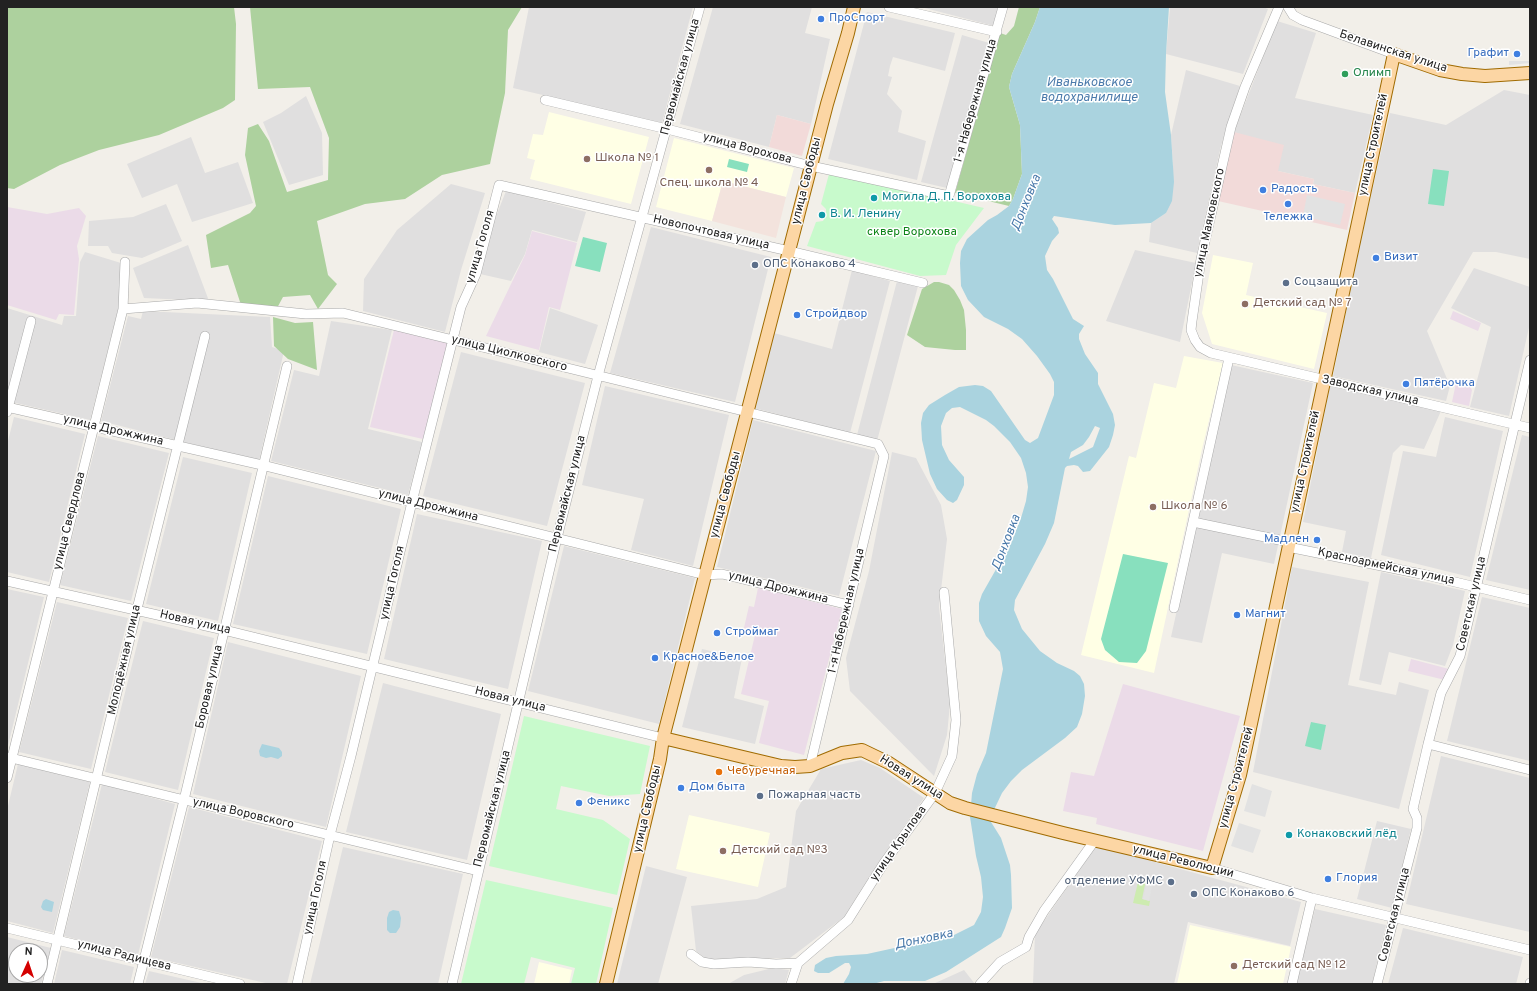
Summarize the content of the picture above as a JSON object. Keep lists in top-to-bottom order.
{
  "streets": {
    "main road": [
      "Белавинская улица",
      "улица Строителей",
      "улица Свободы",
      "Новая улица",
      "улица Революции"
    ],
    "street": [
      "Первомайская улица",
      "1-я Набережная улица",
      "улица Ворохова",
      "улица Маяковского",
      "Новопочтовая улица",
      "улица Гоголя",
      "улица Циолковского",
      "Заводская улица",
      "улица Дрожжина",
      "улица Свердлова",
      "Красноармейская улица",
      "Советская улица",
      "Молодёжная улица",
      "Боровая улица",
      "улица Воровского",
      "улица Крылова",
      "улица Радищева"
    ]
  },
  "crossings": [
    ["Белавинская улица", "улица Строителей"],
    ["Первомайская улица", "улица Ворохова"],
    ["Первомайская улица", "Новопочтовая улица"],
    ["Первомайская улица", "улица Циолковского"],
    ["Первомайская улица", "улица Дрожжина"],
    ["Первомайская улица", "Новая улица"],
    ["Первомайская улица", "улица Воровского"],
    ["1-я Набережная улица", "улица Ворохова"],
    ["1-я Набережная улица", "улица Циолковского"],
    ["1-я Набережная улица", "улица Дрожжина"],
    ["1-я Набережная улица", "Новая улица"],
    ["улица Строителей", "Заводская улица"],
    ["улица Строителей", "Красноармейская улица"],
    ["улица Строителей", "улица Революции"],
    ["улица Ворохова", "улица Свободы"],
    ["улица Свободы", "Новопочтовая улица"],
    ["улица Свободы", "улица Циолковского"],
    ["улица Свободы", "улица Дрожжина"],
    ["улица Свободы", "Новая улица"],
    ["улица Маяковского", "Заводская улица"],
    ["Новопочтовая улица", "улица Гоголя"],
    ["улица Гоголя", "улица Циолковского"],
    ["улица Гоголя", "улица Дрожжина"],
    ["улица Гоголя", "Новая улица"],
    ["улица Гоголя", "улица Воровского"],
    ["улица Циолковского", "улица Свердлова"],
    ["Заводская улица", "Советская улица"],
    ["улица Дрожжина", "улица Свердлова"],
    ["улица Дрожжина", "Молодёжная улица"],
    ["улица Дрожжина", "Боровая улица"],
    ["улица Свердлова", "Новая улица"],
    ["улица Свердлова", "улица Воровского"],
    ["Красноармейская улица", "Советская улица"],
    ["Советская улица", "улица Революции"],
    ["Новая улица", "Молодёжная улица"],
    ["Новая улица", "Боровая улица"],
    ["Новая улица", "улица Крылова"],
    ["Новая улица", "улица Революции"],
    ["Молодёжная улица", "улица Воровского"],
    ["Молодёжная улица", "улица Радищева"],
    ["Боровая улица", "улица Воровского"],
    ["Боровая улица", "улица Радищева"]
  ],
  "water": ["Иваньковское водохранилище", "Донховка"],
  "parks": ["сквер Ворохова"],
  "places": [
    "ПроСпорт",
    "Графит",
    "Олимп",
    "Школа № 1",
    "Спец. школа № 4",
    "Радость",
    "Могила Д. П. Ворохова",
    "Тележка",
    "В. И. Ленину",
    "Визит",
    "ОПС Конаково 4",
    "Соцзащита",
    "Детский сад № 7",
    "Стройдвор",
    "Пятёрочка",
    "Школа № 6",
    "Мадлен",
    "Магнит",
    "Строймаг",
    "Красное&Белое",
    "Чебуречная",
    "Дом быта",
    "Пожарная часть",
    "Феникс",
    "Конаковский лёд",
    "Детский сад №3",
    "Глория",
    "отделение УФМС",
    "ОПС Конаково 6",
    "Детский сад № 12"
  ],
  "north": "top"
}
